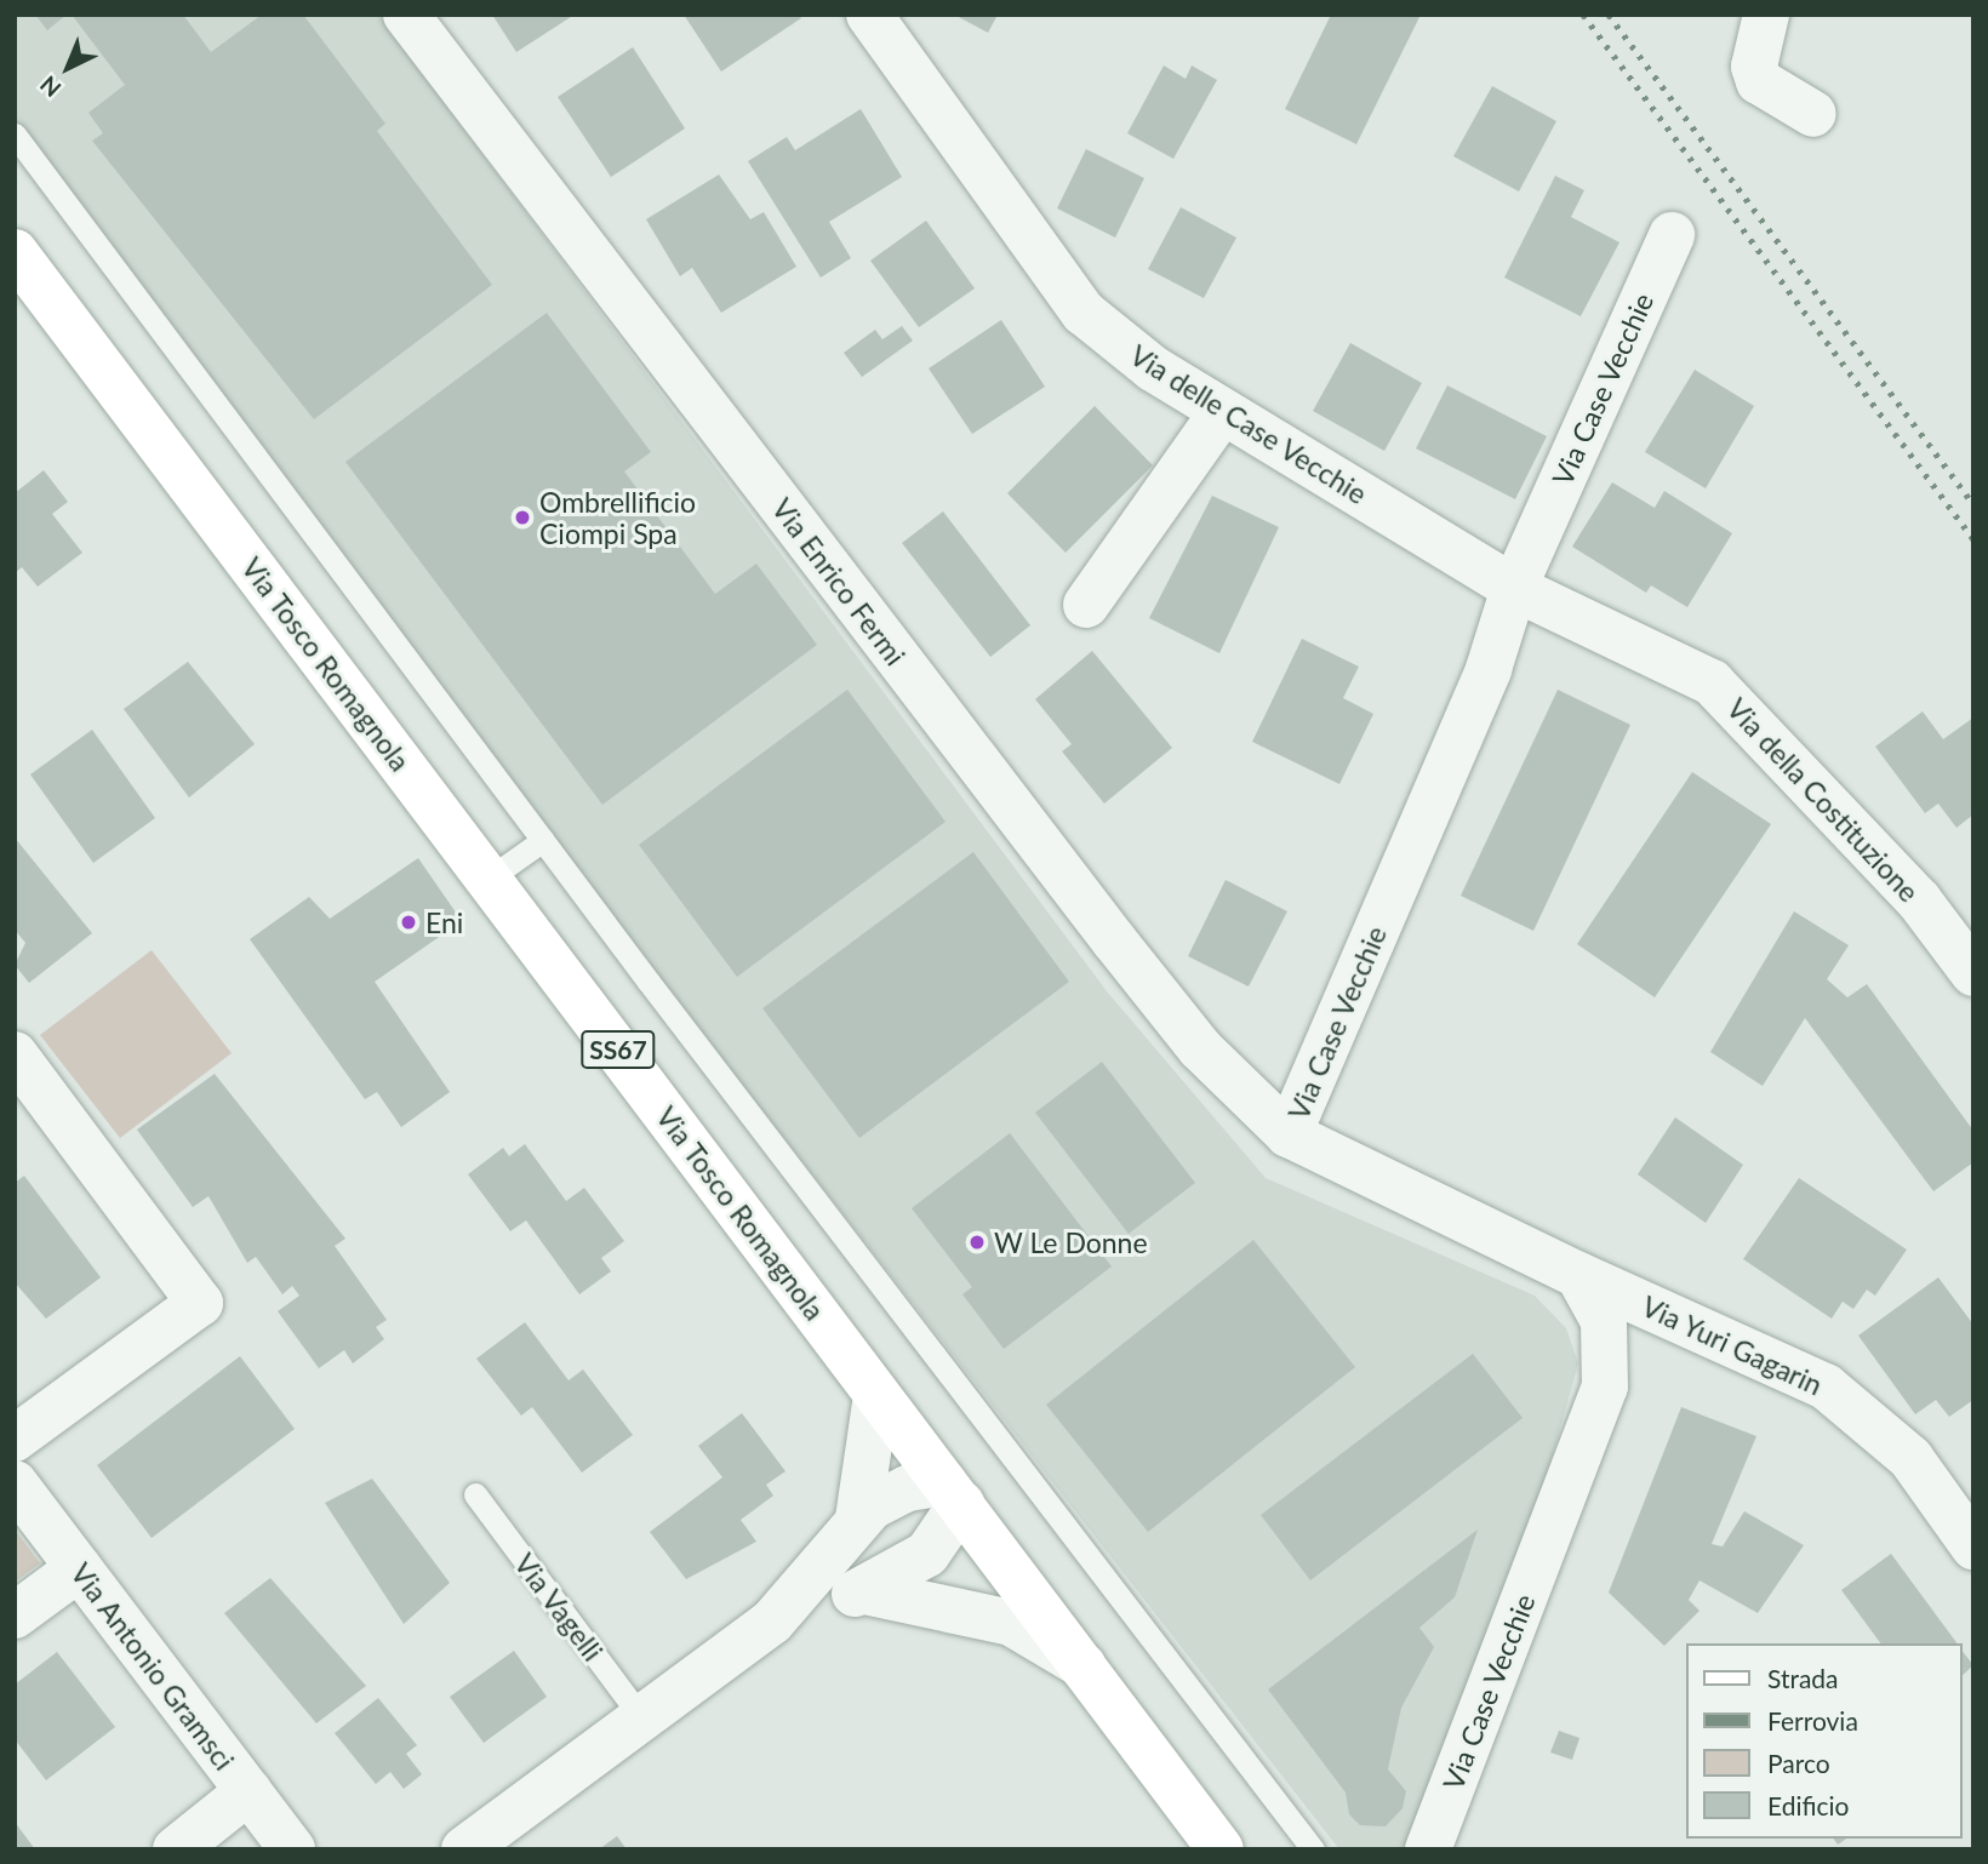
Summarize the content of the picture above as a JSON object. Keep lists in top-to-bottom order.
{
  "streets": {
    "main road": ["Via Tosco Romagnola", "SS67"],
    "street": [
      "Via Case Vecchie",
      "Via delle Case Vecchie",
      "Via Enrico Fermi",
      "Via della Costituzione",
      "Via Yuri Gagarin",
      "Via Antonio Gramsci"
    ],
    "lane": ["Via Vagelli"]
  },
  "crossings": [
    ["Via Case Vecchie", "Via delle Case Vecchie"],
    ["Via Case Vecchie", "Via Enrico Fermi"],
    ["Via Case Vecchie", "Via della Costituzione"],
    ["Via Case Vecchie", "Via Yuri Gagarin"],
    ["Via delle Case Vecchie", "Via della Costituzione"]
  ],
  "places": ["Ombrellificio Ciompi Spa", "Eni", "W Le Donne"],
  "legend": [
    "Strada",
    "Ferrovia",
    "Parco",
    "Edificio"
  ],
  "north": "bottom left"
}
